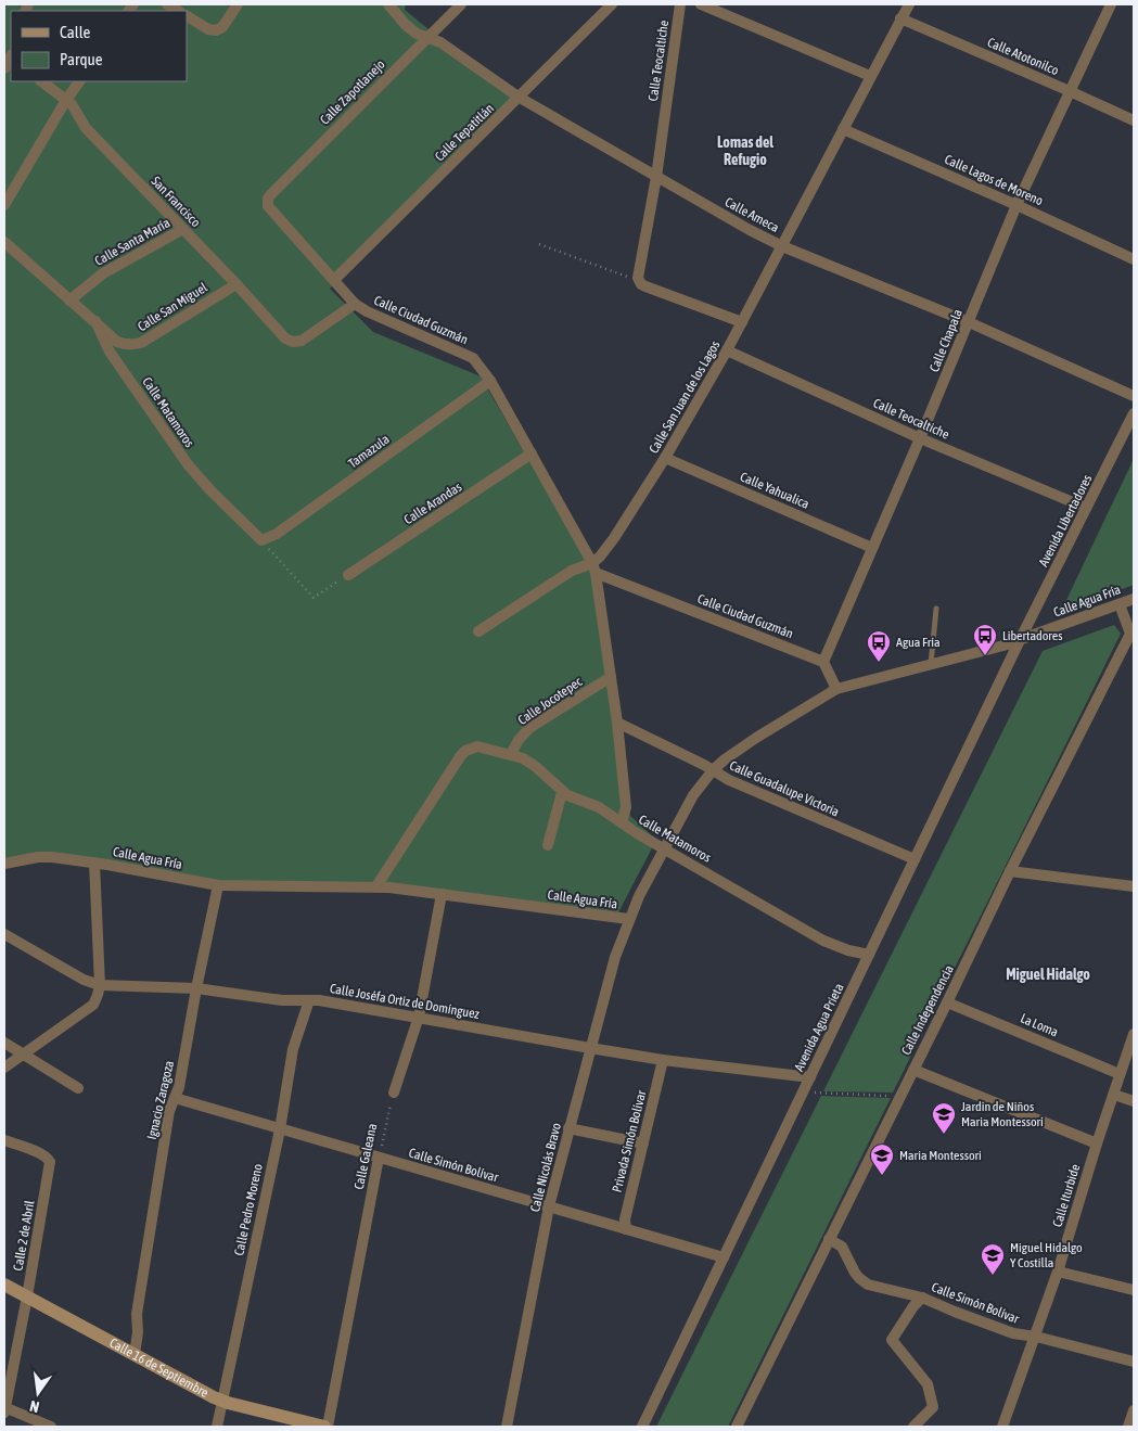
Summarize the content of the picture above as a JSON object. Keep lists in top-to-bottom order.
{
  "streets": {
    "street": [
      "Calle Atotonilco",
      "Calle Teocaltiche",
      "Calle Zapotlanejo",
      "Calle Tepatitlán",
      "Calle Lagos de Moreno",
      "San Francisco",
      "Calle Ameca",
      "Calle Santa María",
      "Calle San Miguel",
      "Calle Ciudad Guzmán",
      "Calle Chapala",
      "Calle San Juan de los Lagos",
      "Calle Matamoros",
      "Tamazula",
      "Calle Yahualica",
      "Calle Arandas",
      "Avenida Libertadores",
      "Calle Agua Fría",
      "Calle Jocotepec",
      "Calle Guadalupe Victoria",
      "Calle Joséfa Ortiz de Domínguez",
      "Calle Independencia",
      "La Loma",
      "Avenida Agua Prieta",
      "Ignacio Zaragoza",
      "Privada Simón Bolívar",
      "Calle Galeana",
      "Calle Simón Bolívar",
      "Calle Nicolás Bravo",
      "Calle Iturbide",
      "Calle Pedro Moreno",
      "Calle 2 de Abril",
      "Calle 16 de Septiembre"
    ]
  },
  "crossings": [
    ["Calle Atotonilco", "Calle Chapala"],
    ["Calle Atotonilco", "Calle San Juan de los Lagos"],
    ["Calle Teocaltiche", "Calle Ameca"],
    ["Calle Teocaltiche", "Calle Chapala"],
    ["Calle Teocaltiche", "Calle San Juan de los Lagos"],
    ["Calle Teocaltiche", "Avenida Libertadores"],
    ["Calle Zapotlanejo", "Calle Ameca"],
    ["Calle Zapotlanejo", "Calle Ciudad Guzmán"],
    ["Calle Tepatitlán", "Calle Ameca"],
    ["Calle Tepatitlán", "Calle Ciudad Guzmán"],
    ["Calle Lagos de Moreno", "Calle Chapala"],
    ["Calle Lagos de Moreno", "Calle San Juan de los Lagos"],
    ["San Francisco", "Calle Santa María"],
    ["San Francisco", "Calle San Miguel"],
    ["San Francisco", "Calle Ciudad Guzmán"],
    ["Calle Ameca", "Calle Chapala"],
    ["Calle Ameca", "Calle San Juan de los Lagos"],
    ["Calle Santa María", "Calle Matamoros"],
    ["Calle San Miguel", "Calle Matamoros"],
    ["Calle Ciudad Guzmán", "Calle Chapala"],
    ["Calle Ciudad Guzmán", "Calle San Juan de los Lagos"],
    ["Calle Ciudad Guzmán", "Tamazula"],
    ["Calle Ciudad Guzmán", "Calle Arandas"],
    ["Calle Chapala", "Calle Yahualica"],
    ["Calle San Juan de los Lagos", "Calle Yahualica"],
    ["Calle Matamoros", "Tamazula"],
    ["Calle Matamoros", "Calle Agua Fría"],
    ["Calle Matamoros", "Calle Jocotepec"],
    ["Calle Matamoros", "Avenida Agua Prieta"],
    ["Avenida Libertadores", "Calle Agua Fría"],
    ["Avenida Libertadores", "Avenida Agua Prieta"],
    ["Calle Agua Fría", "Calle Guadalupe Victoria"],
    ["Calle Agua Fría", "Calle Independencia"],
    ["Calle Agua Fría", "Avenida Agua Prieta"],
    ["Calle Agua Fría", "Ignacio Zaragoza"],
    ["Calle Agua Fría", "Calle Nicolás Bravo"],
    ["Calle Guadalupe Victoria", "Avenida Agua Prieta"],
    ["Calle Joséfa Ortiz de Domínguez", "Avenida Agua Prieta"],
    ["Calle Joséfa Ortiz de Domínguez", "Ignacio Zaragoza"],
    ["Calle Joséfa Ortiz de Domínguez", "Privada Simón Bolívar"],
    ["Calle Joséfa Ortiz de Domínguez", "Calle Nicolás Bravo"],
    ["Calle Joséfa Ortiz de Domínguez", "Calle Pedro Moreno"],
    ["Calle Independencia", "La Loma"],
    ["Calle Independencia", "Calle Simón Bolívar"],
    ["La Loma", "Calle Iturbide"],
    ["Avenida Agua Prieta", "Calle Simón Bolívar"],
    ["Ignacio Zaragoza", "Calle Simón Bolívar"],
    ["Ignacio Zaragoza", "Calle 16 de Septiembre"],
    ["Privada Simón Bolívar", "Calle Simón Bolívar"],
    ["Calle Galeana", "Calle Simón Bolívar"],
    ["Calle Galeana", "Calle 16 de Septiembre"],
    ["Calle Simón Bolívar", "Calle Nicolás Bravo"],
    ["Calle Simón Bolívar", "Calle Iturbide"],
    ["Calle Simón Bolívar", "Calle Pedro Moreno"],
    ["Calle Pedro Moreno", "Calle 16 de Septiembre"],
    ["Calle 2 de Abril", "Calle 16 de Septiembre"]
  ],
  "districts": ["Lomas del Refugio", "Miguel Hidalgo"],
  "places": {
    "bus stop": ["Libertadores", "Agua Fría"],
    "school or university": ["Jardin de Niños Maria Montessori", "Maria Montessori", "Miguel Hidalgo Y Costilla"]
  },
  "legend": ["Calle", "Parque"],
  "north": "bottom"
}
